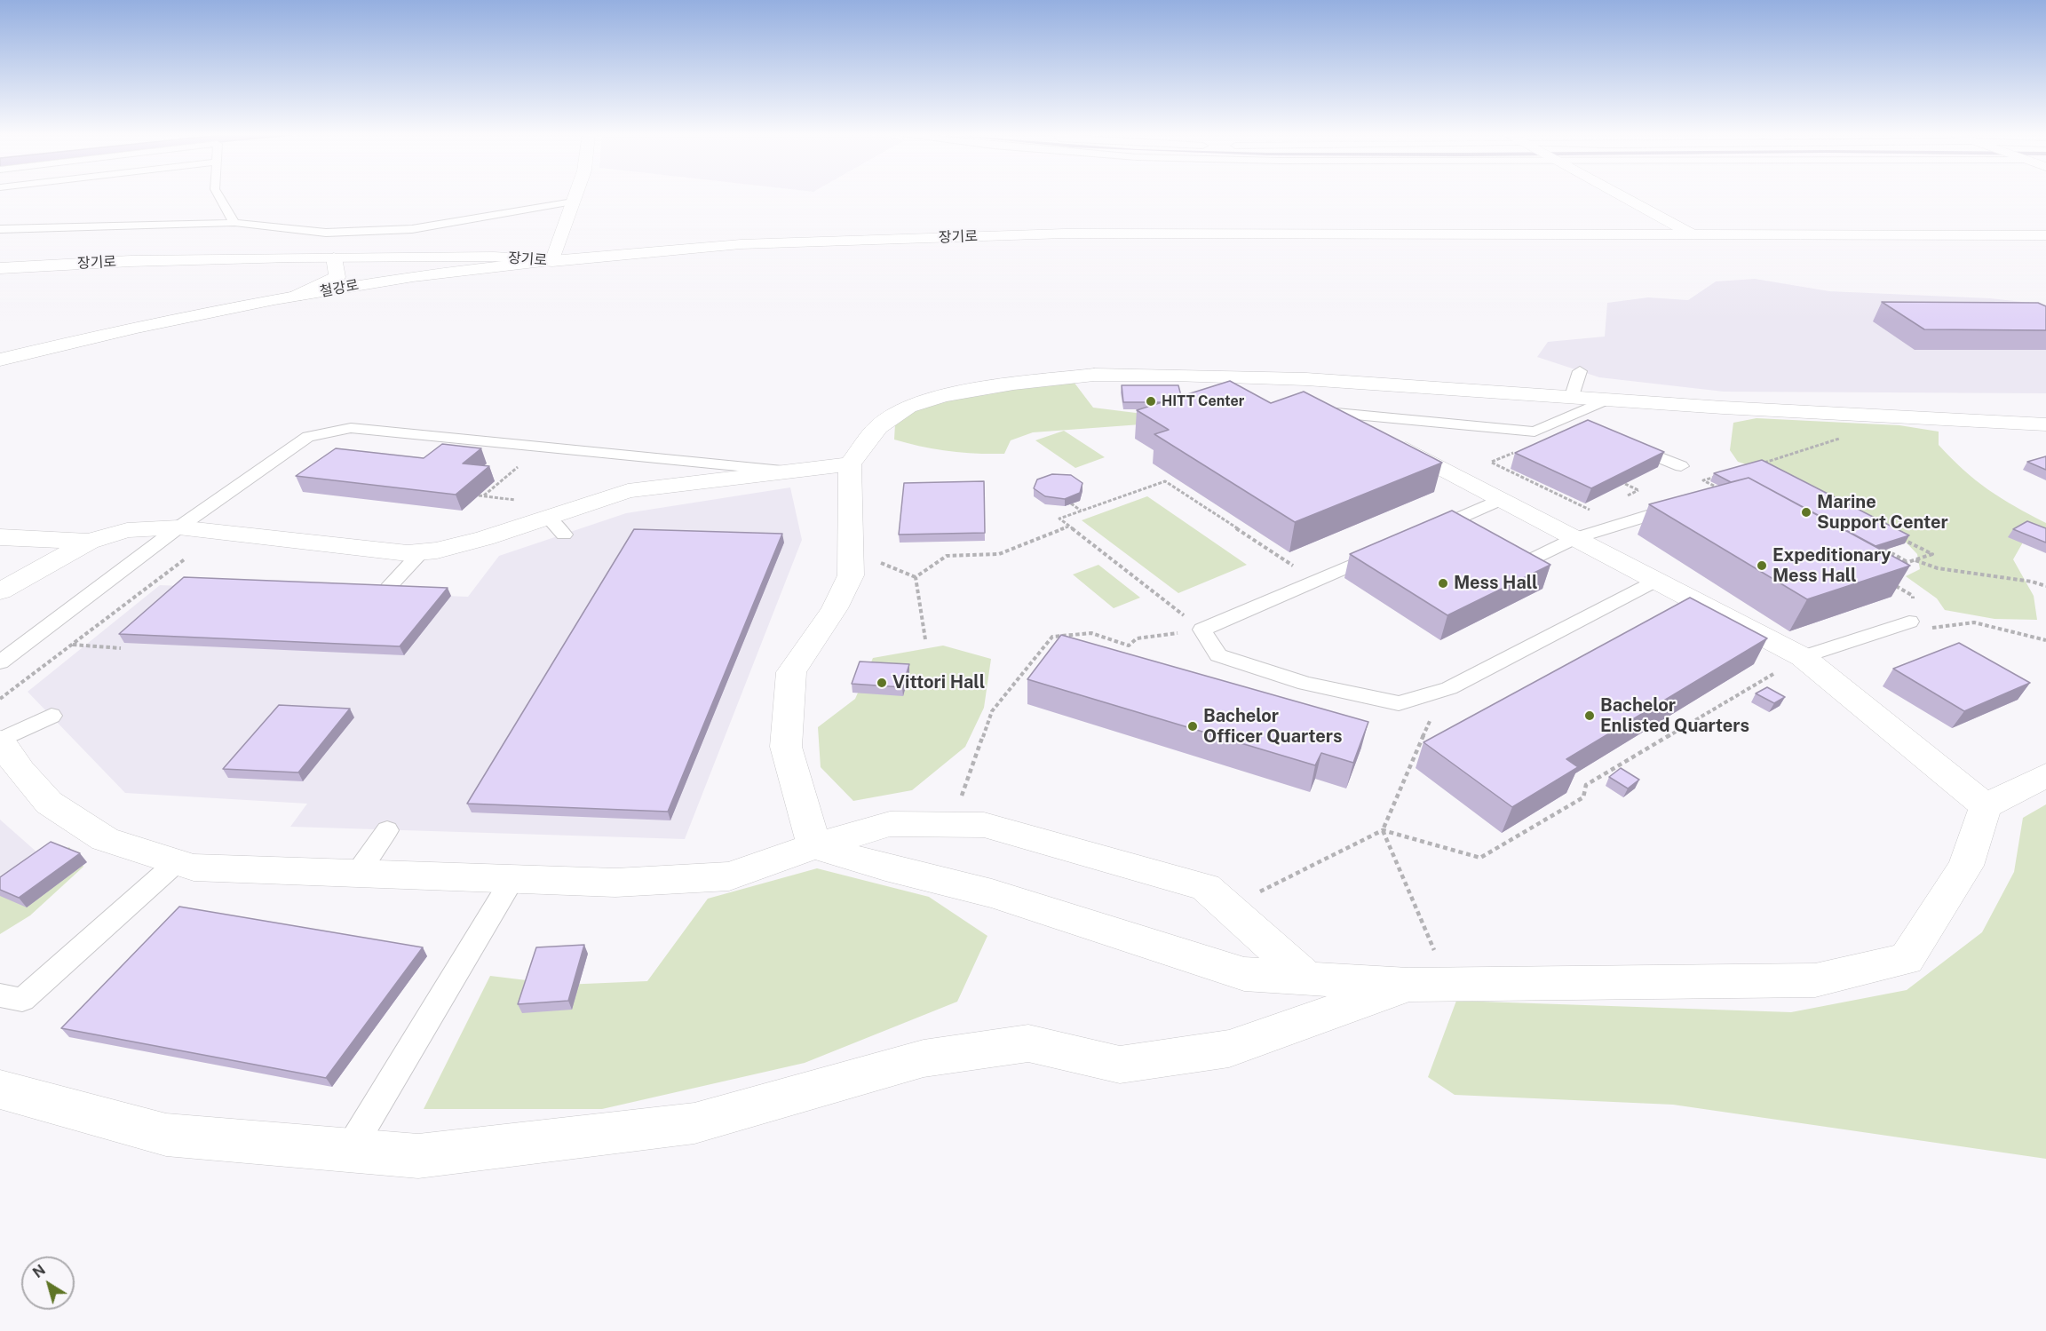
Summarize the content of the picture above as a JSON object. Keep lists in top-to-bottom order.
{
  "streets": {
    "street": ["장기로", "철강로"]
  },
  "crossings": [
    ["장기로", "철강로"]
  ],
  "places": [
    "HITT Center",
    "Marine Support Center",
    "Expeditionary Mess Hall",
    "Mess Hall",
    "Vittori Hall",
    "Bachelor Enlisted Quarters",
    "Bachelor Officer Quarters"
  ],
  "north": "top left"
}
